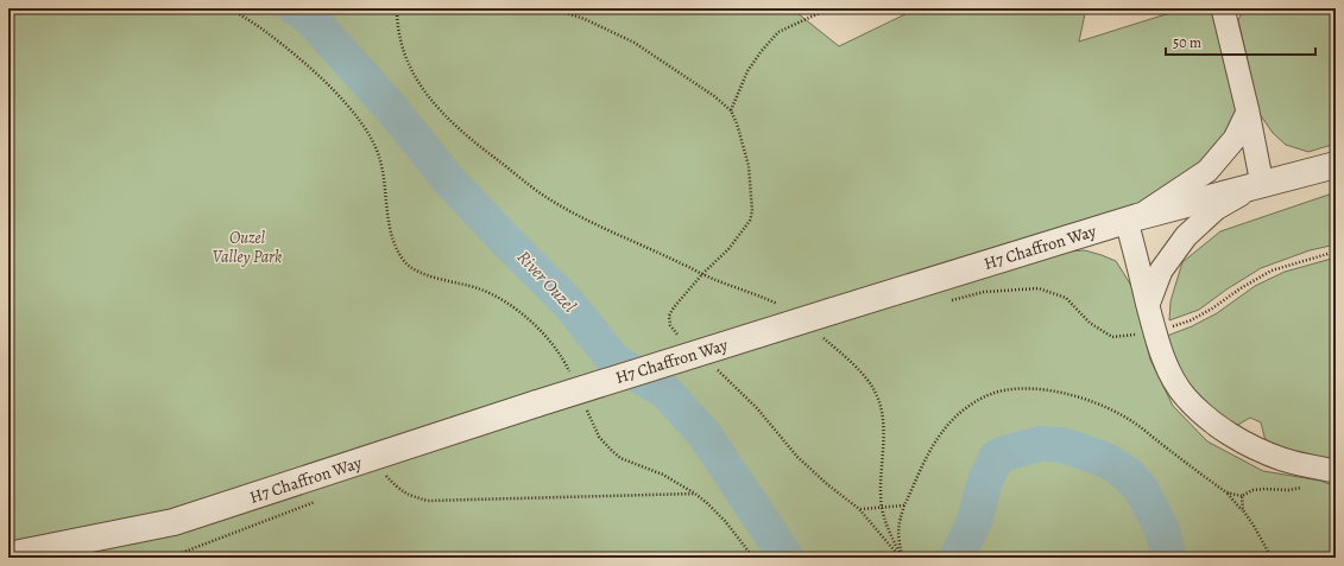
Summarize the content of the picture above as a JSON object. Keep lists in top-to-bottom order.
{
  "streets": {
    "street": ["H7 Chaffron Way"]
  },
  "water": ["River Ouzel"],
  "parks": ["Ouzel Valley Park"],
  "scale_bar": "50 m"
}
